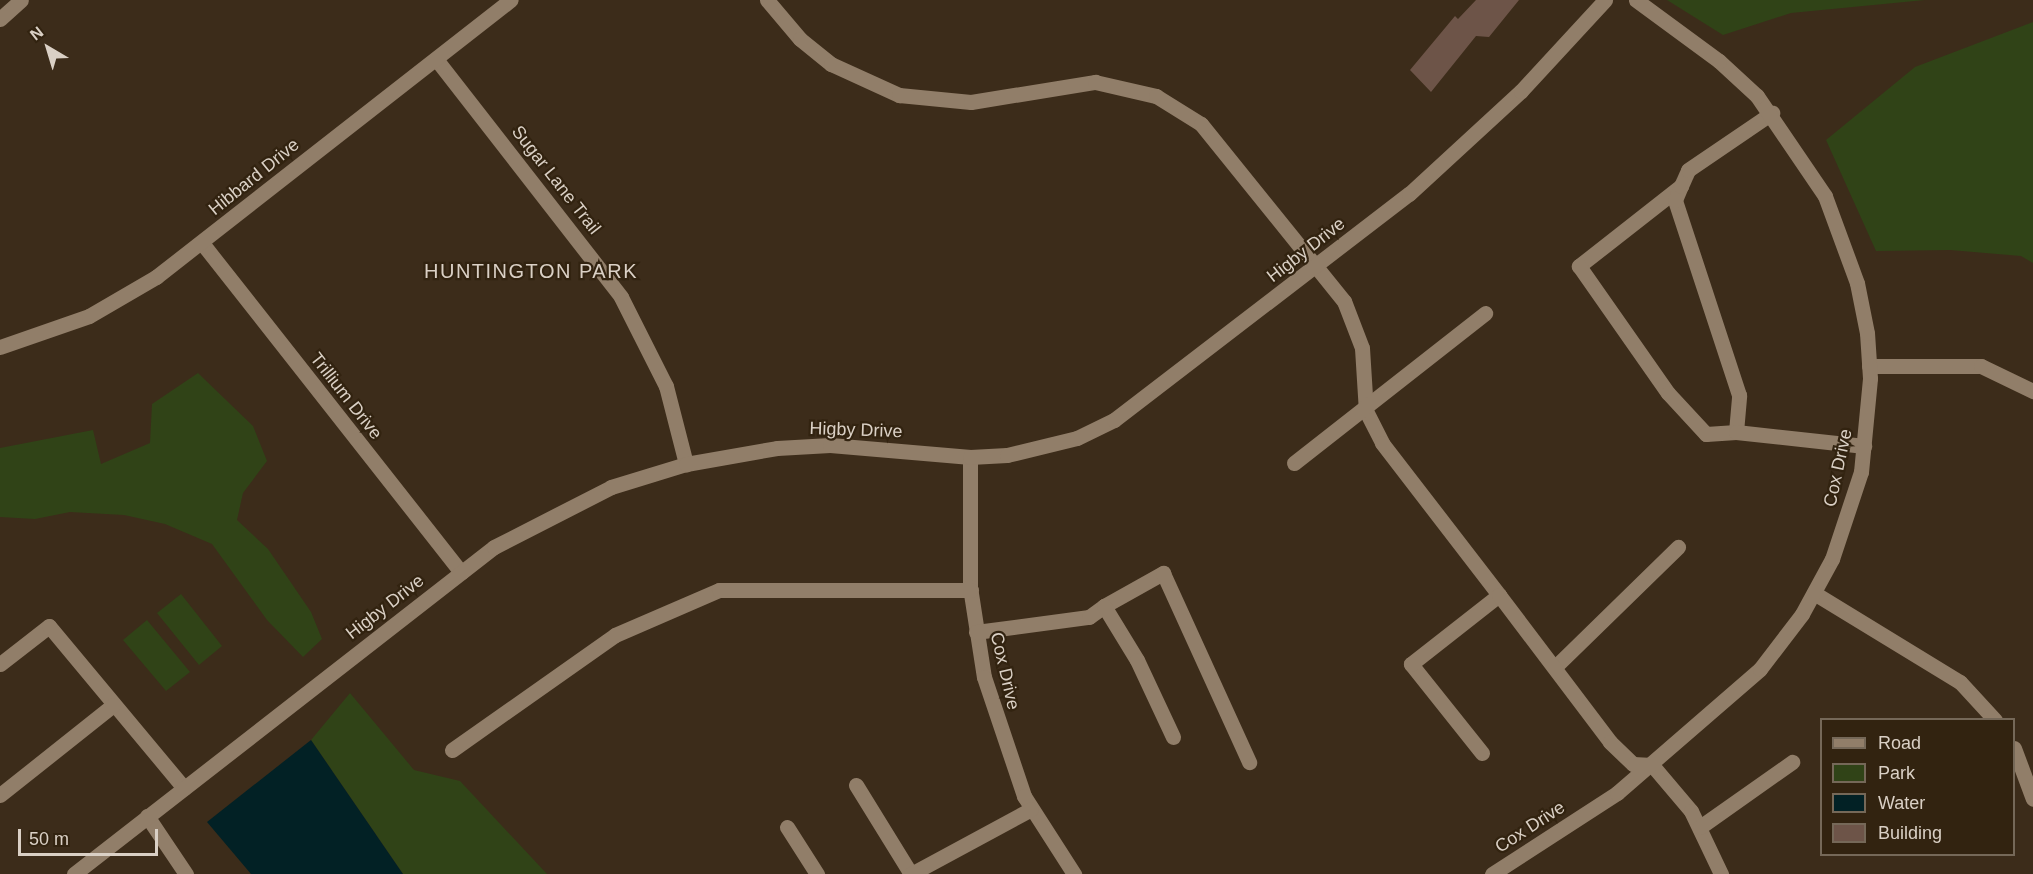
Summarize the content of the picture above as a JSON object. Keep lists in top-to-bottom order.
{
  "streets": {
    "street": [
      "Hibbard Drive",
      "Sugar Lane Trail",
      "Higby Drive",
      "Trillium Drive",
      "Cox Drive"
    ]
  },
  "crossings": [
    ["Hibbard Drive", "Sugar Lane Trail"],
    ["Hibbard Drive", "Trillium Drive"],
    ["Sugar Lane Trail", "Higby Drive"],
    ["Higby Drive", "Trillium Drive"],
    ["Higby Drive", "Cox Drive"]
  ],
  "districts": ["HUNTINGTON PARK"],
  "legend": [
    "Road",
    "Park",
    "Water",
    "Building"
  ],
  "scale_bar": "50 m",
  "north": "top left"
}
